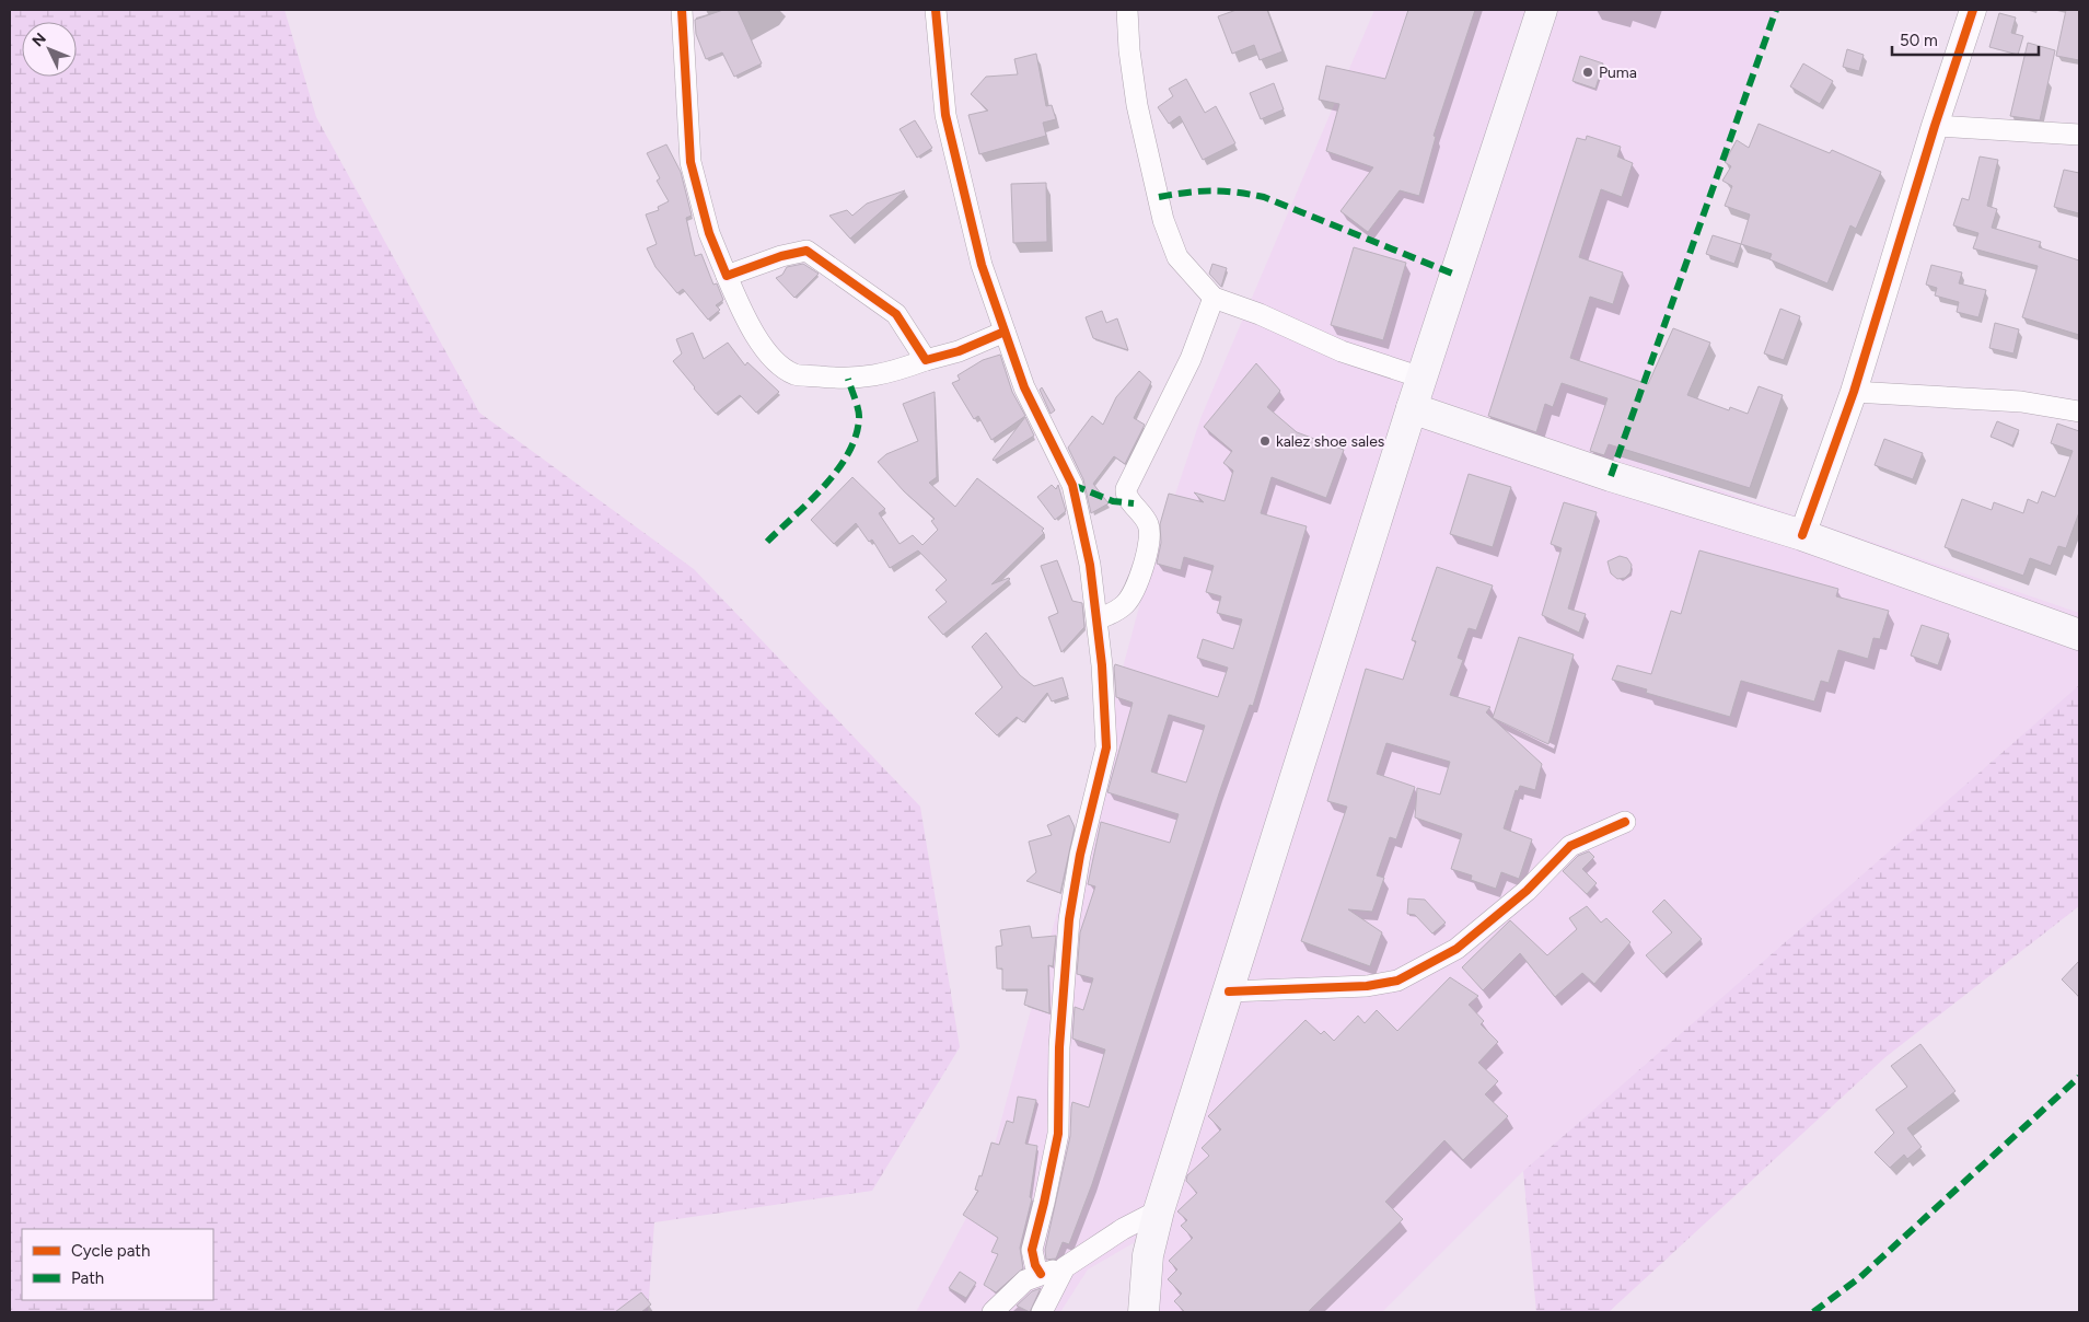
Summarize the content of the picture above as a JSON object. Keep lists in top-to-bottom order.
{
  "places": ["Puma", "kalez shoe sales"],
  "legend": ["Cycle path", "Path"],
  "scale_bar": "50 m",
  "north": "top left"
}
